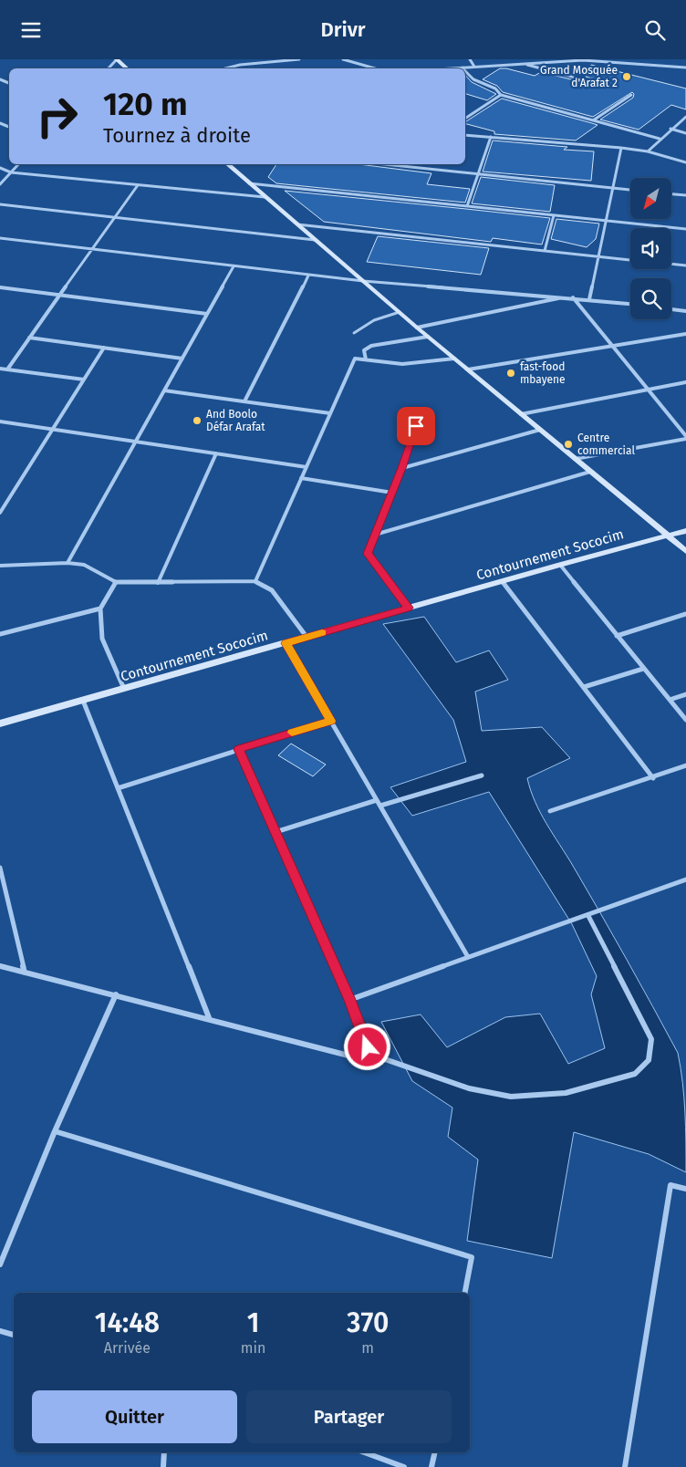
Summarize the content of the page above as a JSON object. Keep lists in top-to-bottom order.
{
  "streets": {
    "street": ["Contournement Sococim"]
  },
  "places": [
    "Grand Mosquée d'Arafat 2",
    "fast-food mbayene",
    "And Boolo Défar Arafat",
    "Centre commercial"
  ],
  "north": "bottom left",
  "page": {
    "header": "Drivr",
    "turn": ["120 m", "Tournez à droite"],
    "eta": [
      "14:48",
      "Arrivée",
      "1",
      "min",
      "370",
      "m"
    ],
    "buttons": ["Quitter", "Partager"]
  }
}
